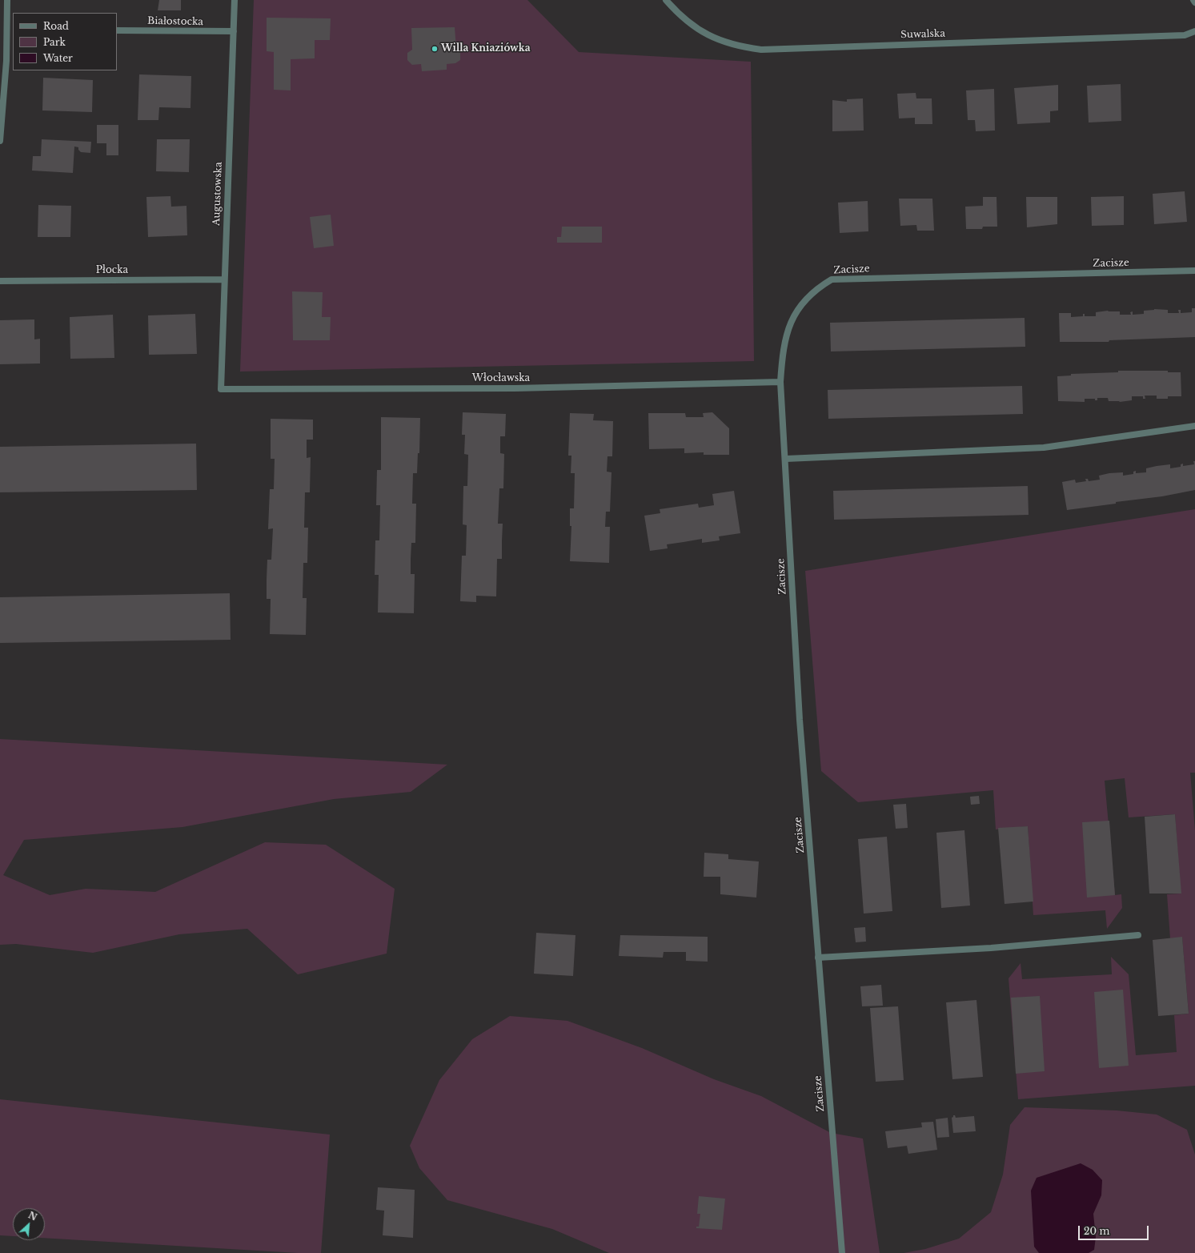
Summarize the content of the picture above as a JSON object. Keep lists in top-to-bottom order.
{
  "streets": {
    "street": [
      "Białostocka",
      "Suwalska",
      "Augustowska",
      "Zacisze",
      "Płocka",
      "Włocławska"
    ]
  },
  "crossings": [
    ["Białostocka", "Augustowska"],
    ["Augustowska", "Płocka"],
    ["Augustowska", "Włocławska"],
    ["Zacisze", "Włocławska"]
  ],
  "places": ["Willa Kniaziówka"],
  "legend": ["Road", "Park", "Water"],
  "scale_bar": "20 m",
  "north": "top right"
}
